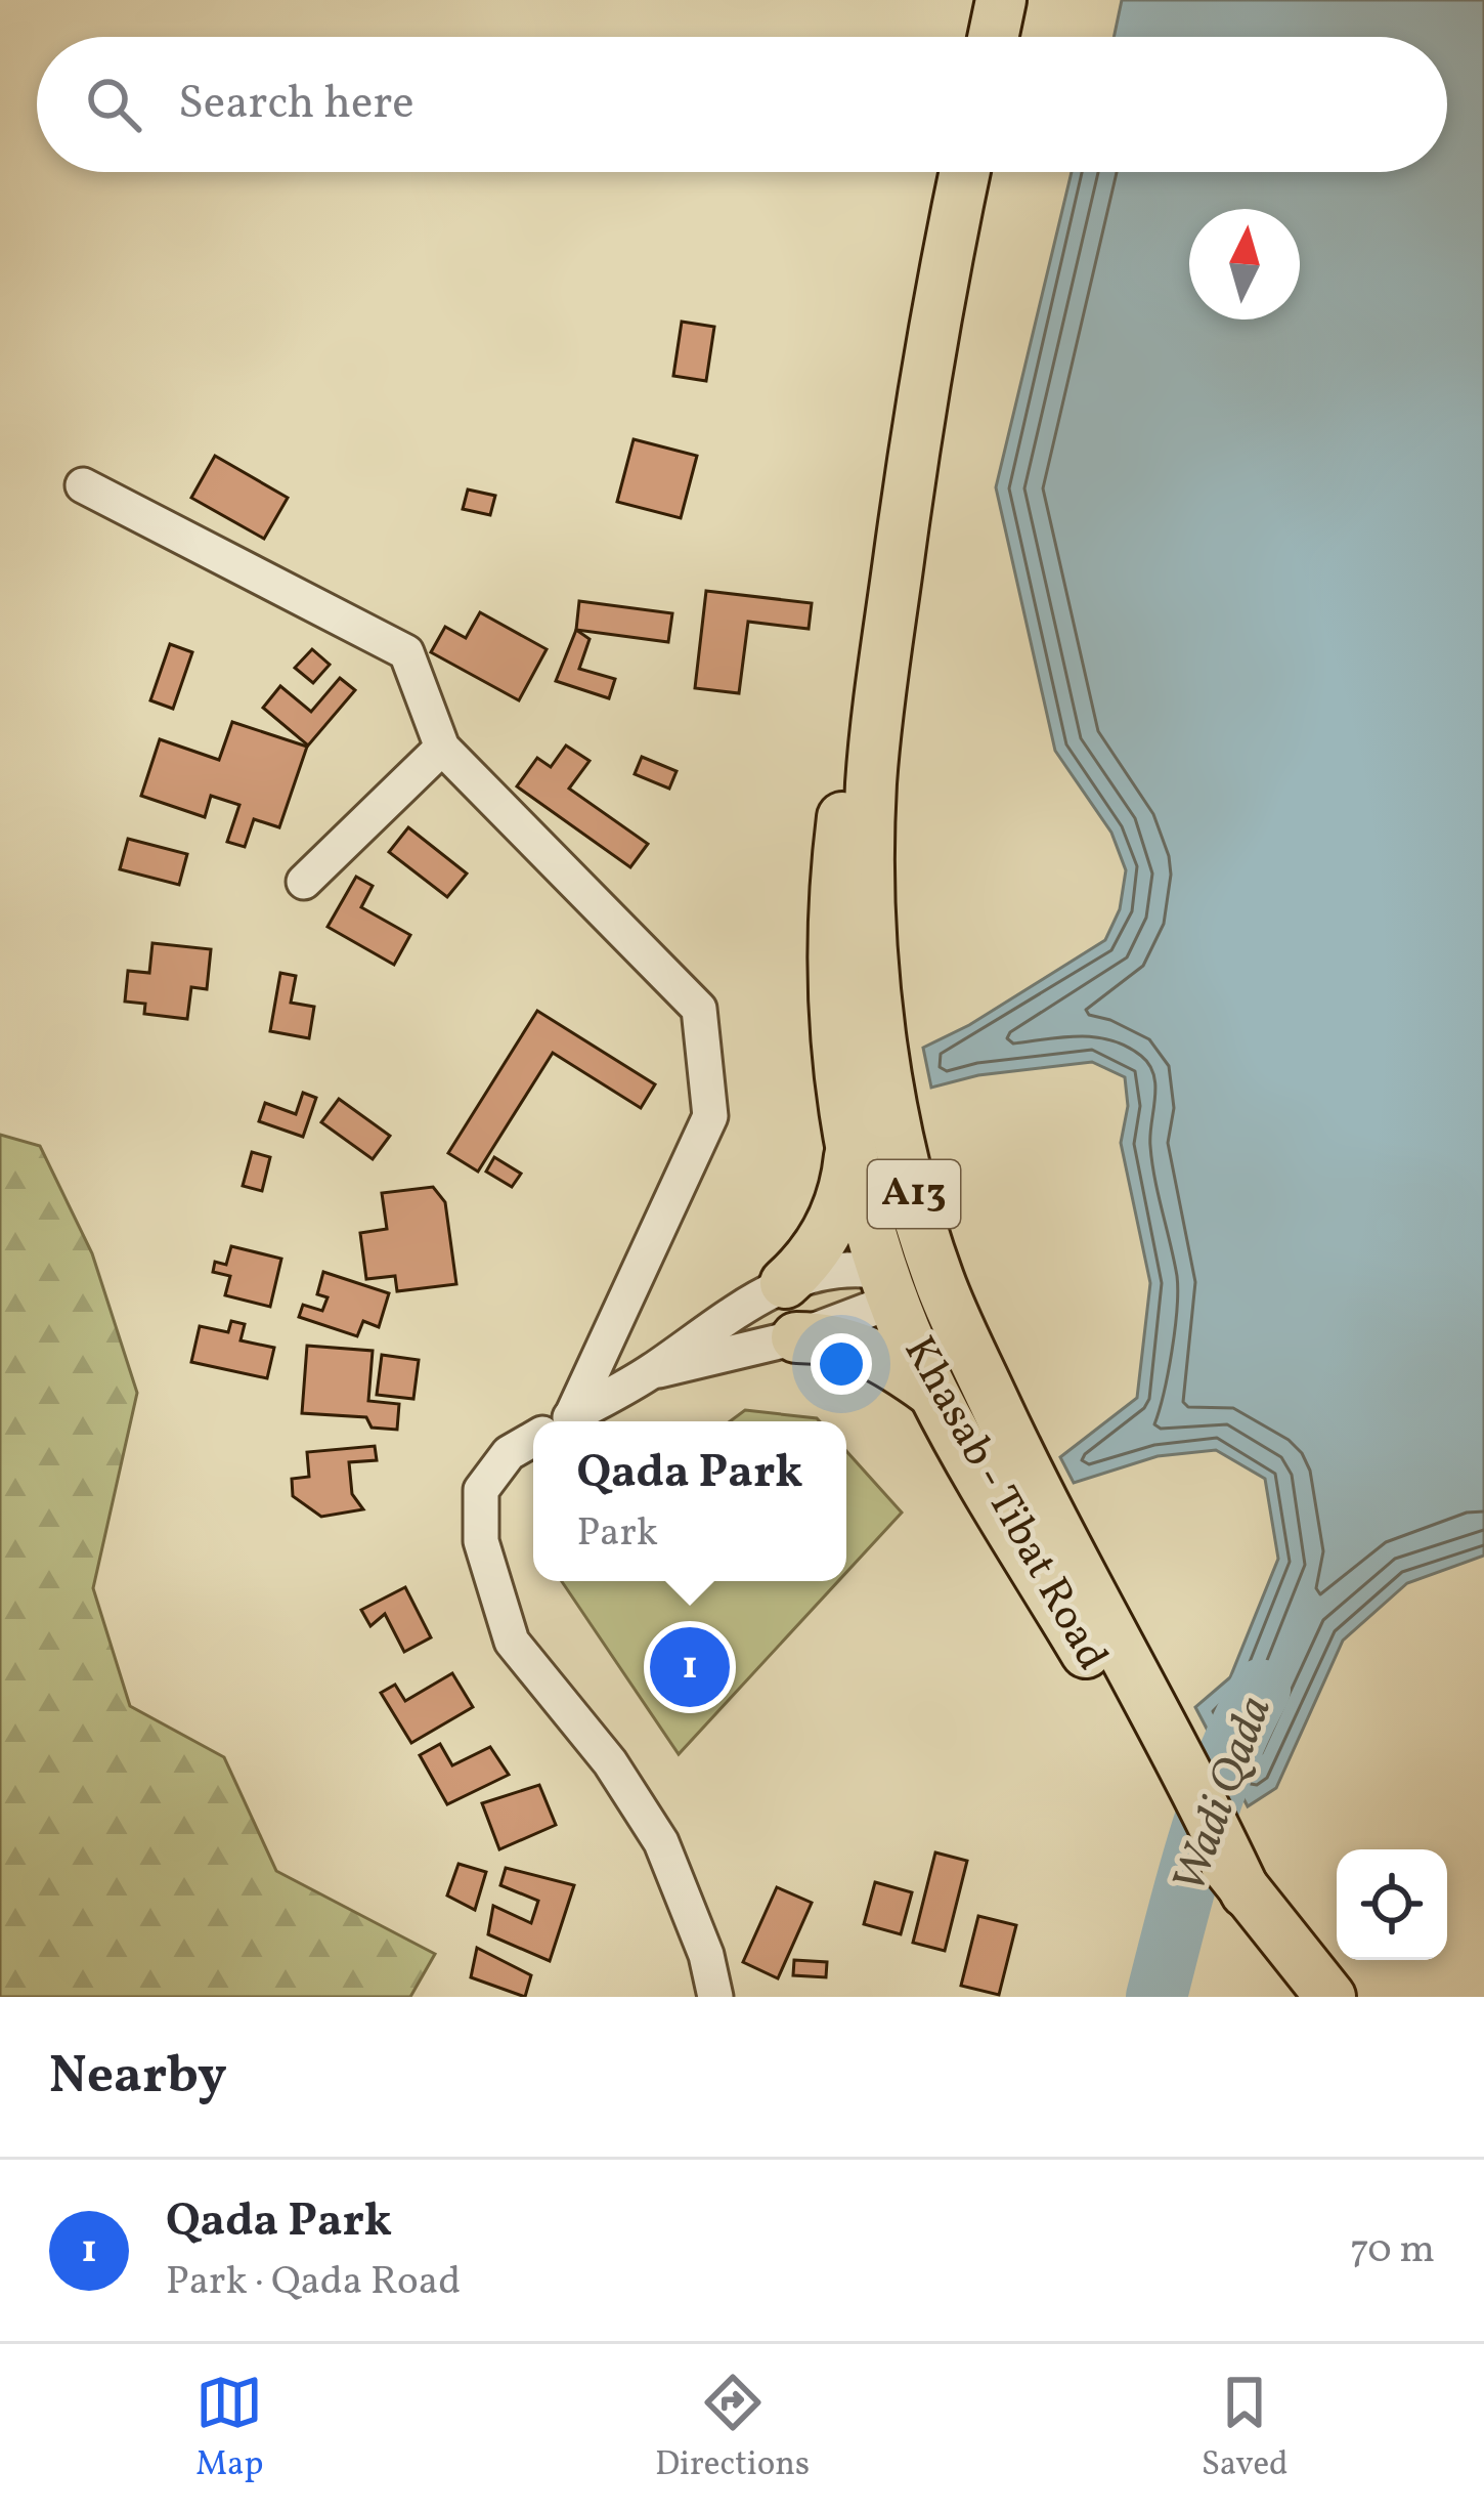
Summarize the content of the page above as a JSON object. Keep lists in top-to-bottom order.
{
  "streets": {
    "highway": ["A13", "Khasab - Tibat Road"]
  },
  "water": ["Wadi Qada"],
  "north": "top",
  "page": {
    "search": "Search here",
    "popup": ["Qada Park", "Park"],
    "pins": "1",
    "heading": "Nearby",
    "list": [
      {
        "mark": "1",
        "name": "Qada Park",
        "note": "Park · Qada Road",
        "value": "70 m"
      }
    ],
    "nav": ["Map", "Directions", "Saved"]
  }
}
